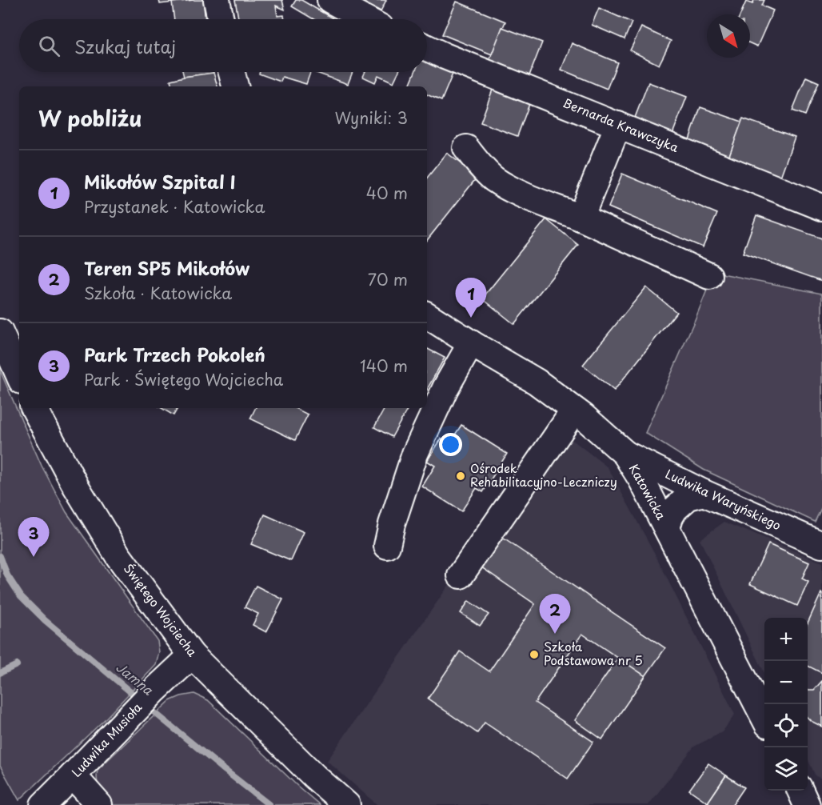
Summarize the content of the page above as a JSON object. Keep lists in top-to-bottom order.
{
  "streets": {
    "street": [
      "Bernarda Krawczyka",
      "Katowicka",
      "Ludwika Waryńskiego",
      "Świętego Wojciecha",
      "Ludwika Musioła"
    ]
  },
  "crossings": [
    ["Katowicka", "Ludwika Waryńskiego"],
    ["Świętego Wojciecha", "Ludwika Musioła"]
  ],
  "water": ["Jamna"],
  "places": ["Ośrodek Rehabilitacyjno-Leczniczy", "Szkoła Podstawowa nr 5"],
  "north": "bottom right",
  "page": {
    "search": "Szukaj tutaj",
    "heading": ["W pobliżu", "Wyniki: 3"],
    "list": [
      {
        "mark": "1",
        "name": "Mikołów Szpital I",
        "note": "Przystanek · Katowicka",
        "value": "40 m"
      },
      {
        "mark": "2",
        "name": "Teren SP5 Mikołów",
        "note": "Szkoła · Katowicka",
        "value": "70 m"
      },
      {
        "mark": "3",
        "name": "Park Trzech Pokoleń",
        "note": "Park · Świętego Wojciecha",
        "value": "140 m"
      }
    ],
    "pins": ["1", "3", "2"],
    "map_buttons": ["+", "−"]
  }
}
